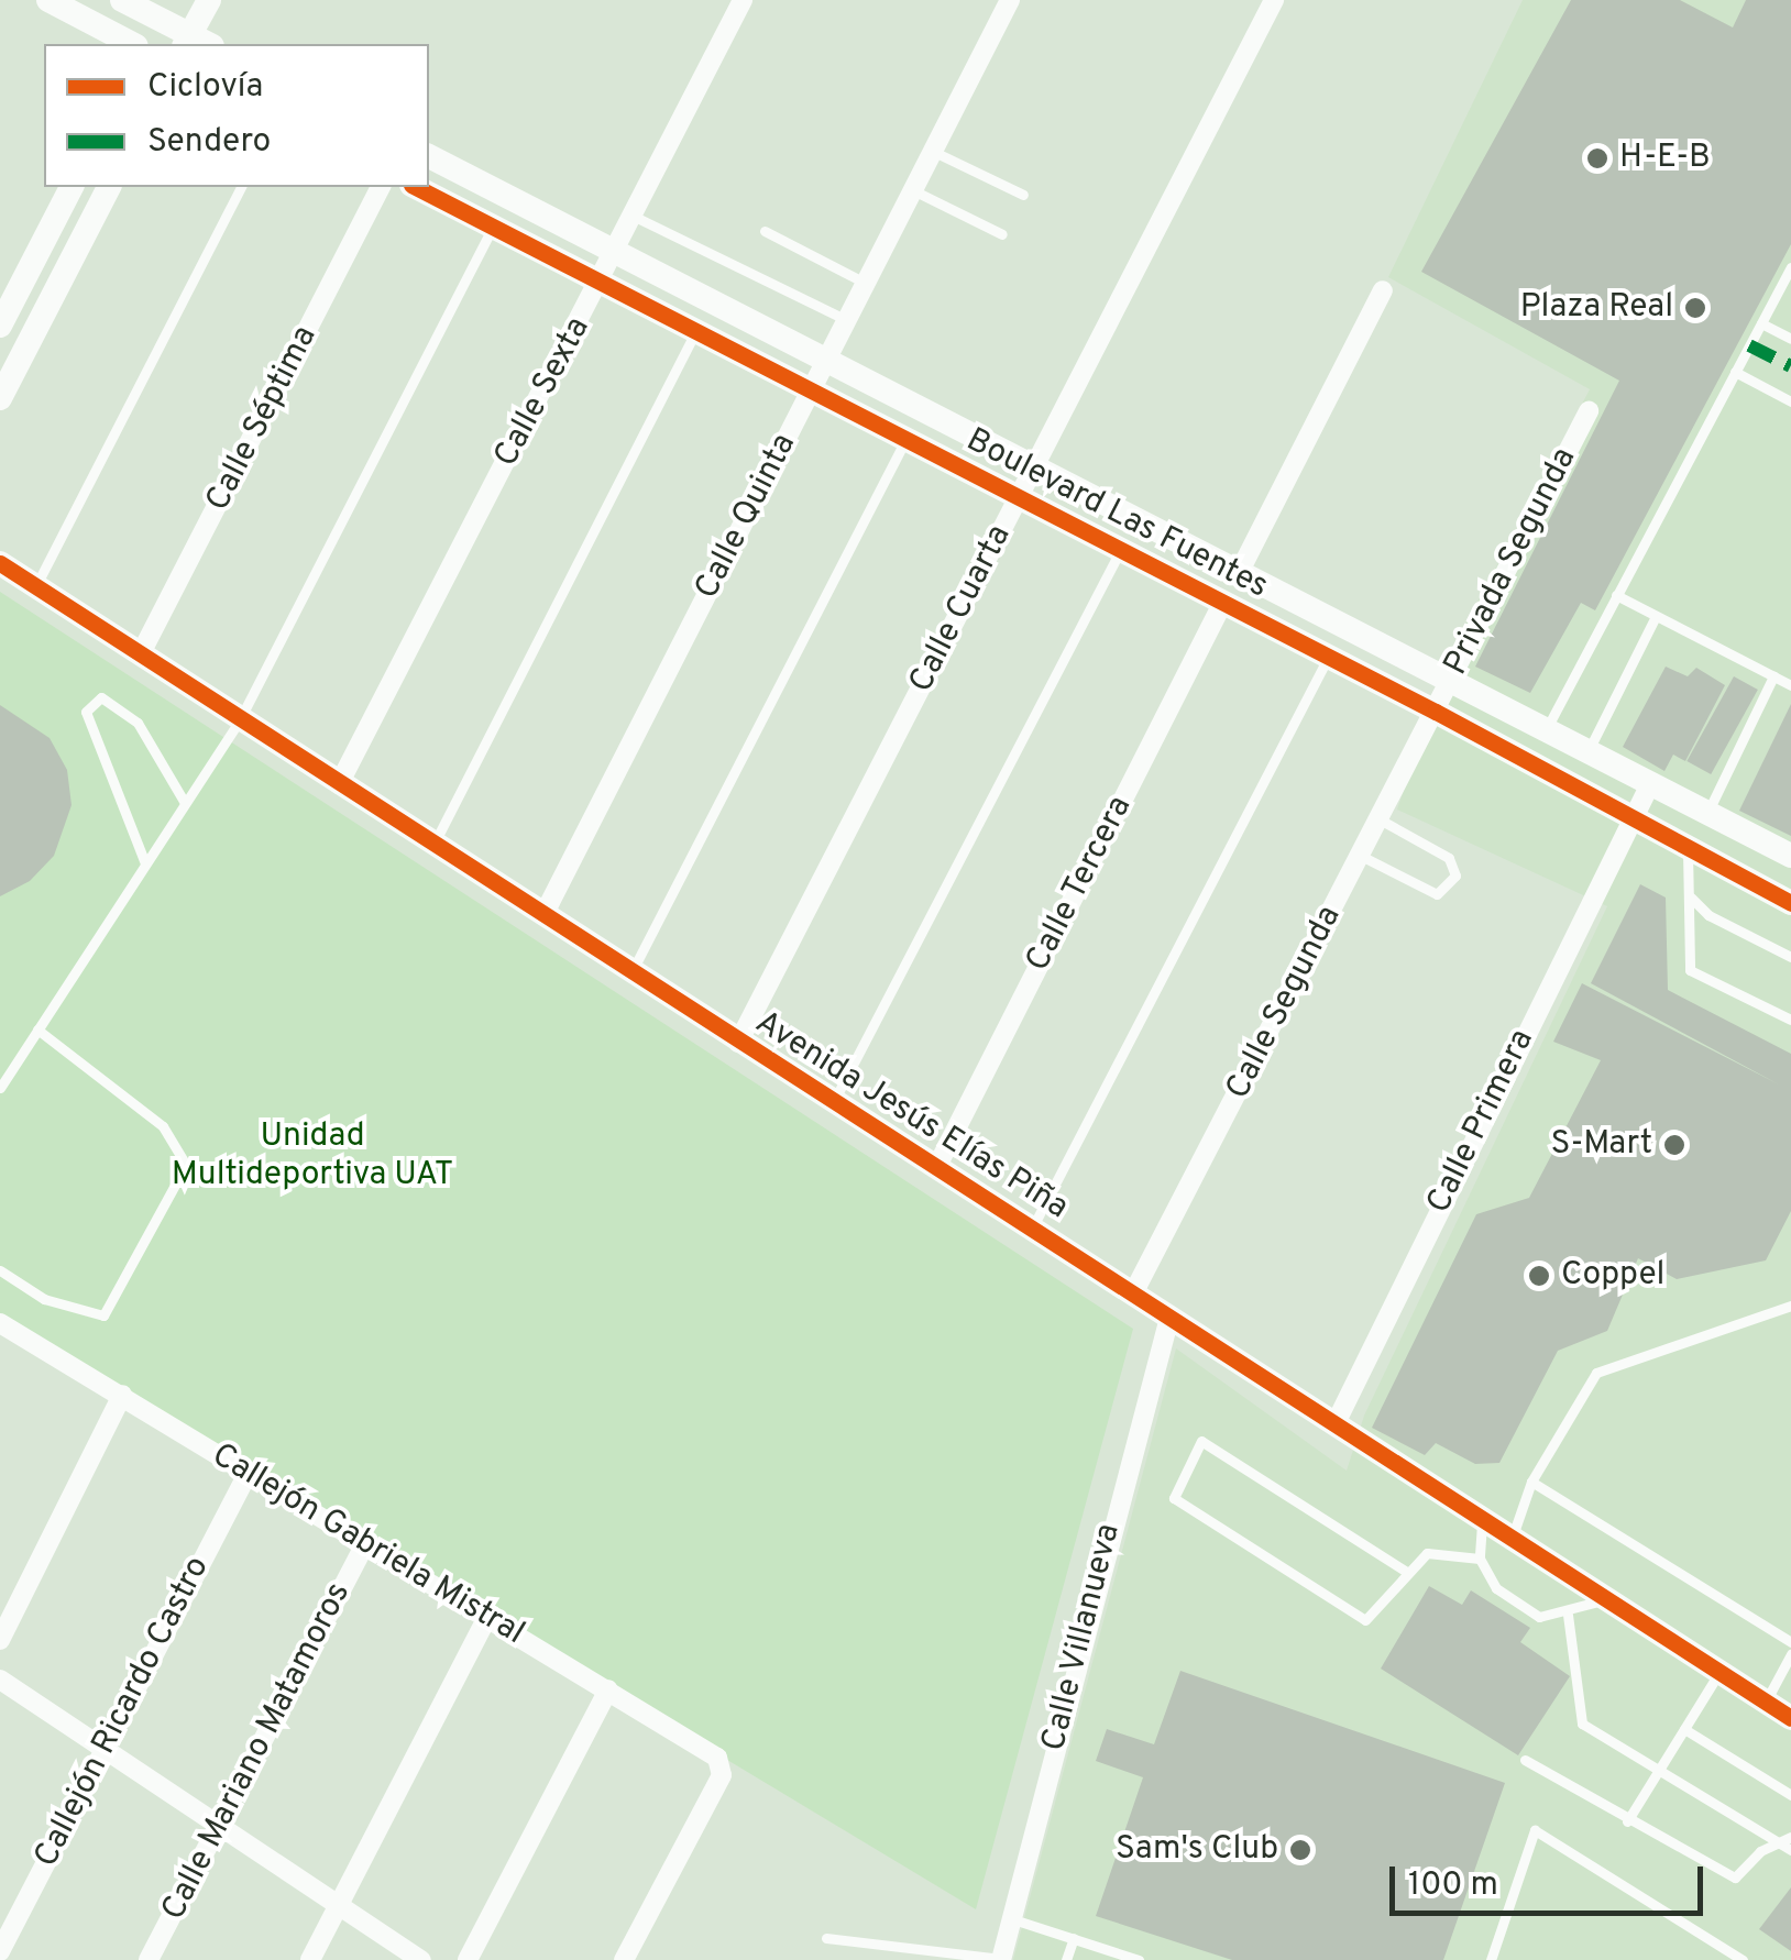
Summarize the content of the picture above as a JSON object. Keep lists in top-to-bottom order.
{
  "streets": {
    "street": [
      "Calle Sexta",
      "Calle Séptima",
      "Boulevard Las Fuentes",
      "Calle Quinta",
      "Privada Segunda",
      "Calle Cuarta",
      "Calle Tercera",
      "Calle Segunda",
      "Avenida Jesús Elías Piña",
      "Calle Primera",
      "Callejón Gabriela Mistral",
      "Calle Villanueva",
      "Callejón Ricardo Castro",
      "Calle Mariano Matamoros"
    ]
  },
  "crossings": [
    ["Calle Sexta", "Boulevard Las Fuentes"],
    ["Calle Sexta", "Avenida Jesús Elías Piña"],
    ["Calle Séptima", "Avenida Jesús Elías Piña"],
    ["Boulevard Las Fuentes", "Calle Quinta"],
    ["Boulevard Las Fuentes", "Privada Segunda"],
    ["Boulevard Las Fuentes", "Calle Cuarta"],
    ["Boulevard Las Fuentes", "Calle Tercera"],
    ["Boulevard Las Fuentes", "Calle Segunda"],
    ["Boulevard Las Fuentes", "Calle Primera"],
    ["Calle Quinta", "Avenida Jesús Elías Piña"],
    ["Privada Segunda", "Calle Segunda"],
    ["Calle Cuarta", "Avenida Jesús Elías Piña"],
    ["Calle Tercera", "Avenida Jesús Elías Piña"],
    ["Calle Segunda", "Avenida Jesús Elías Piña"],
    ["Avenida Jesús Elías Piña", "Calle Primera"],
    ["Avenida Jesús Elías Piña", "Calle Villanueva"],
    ["Callejón Gabriela Mistral", "Callejón Ricardo Castro"],
    ["Callejón Gabriela Mistral", "Calle Mariano Matamoros"]
  ],
  "parks": ["Unidad Multideportiva UAT"],
  "places": [
    "H-E-B",
    "Plaza Real",
    "S-Mart",
    "Coppel",
    "Sam's Club"
  ],
  "legend": ["Ciclovía", "Sendero"],
  "scale_bar": "100 m"
}
